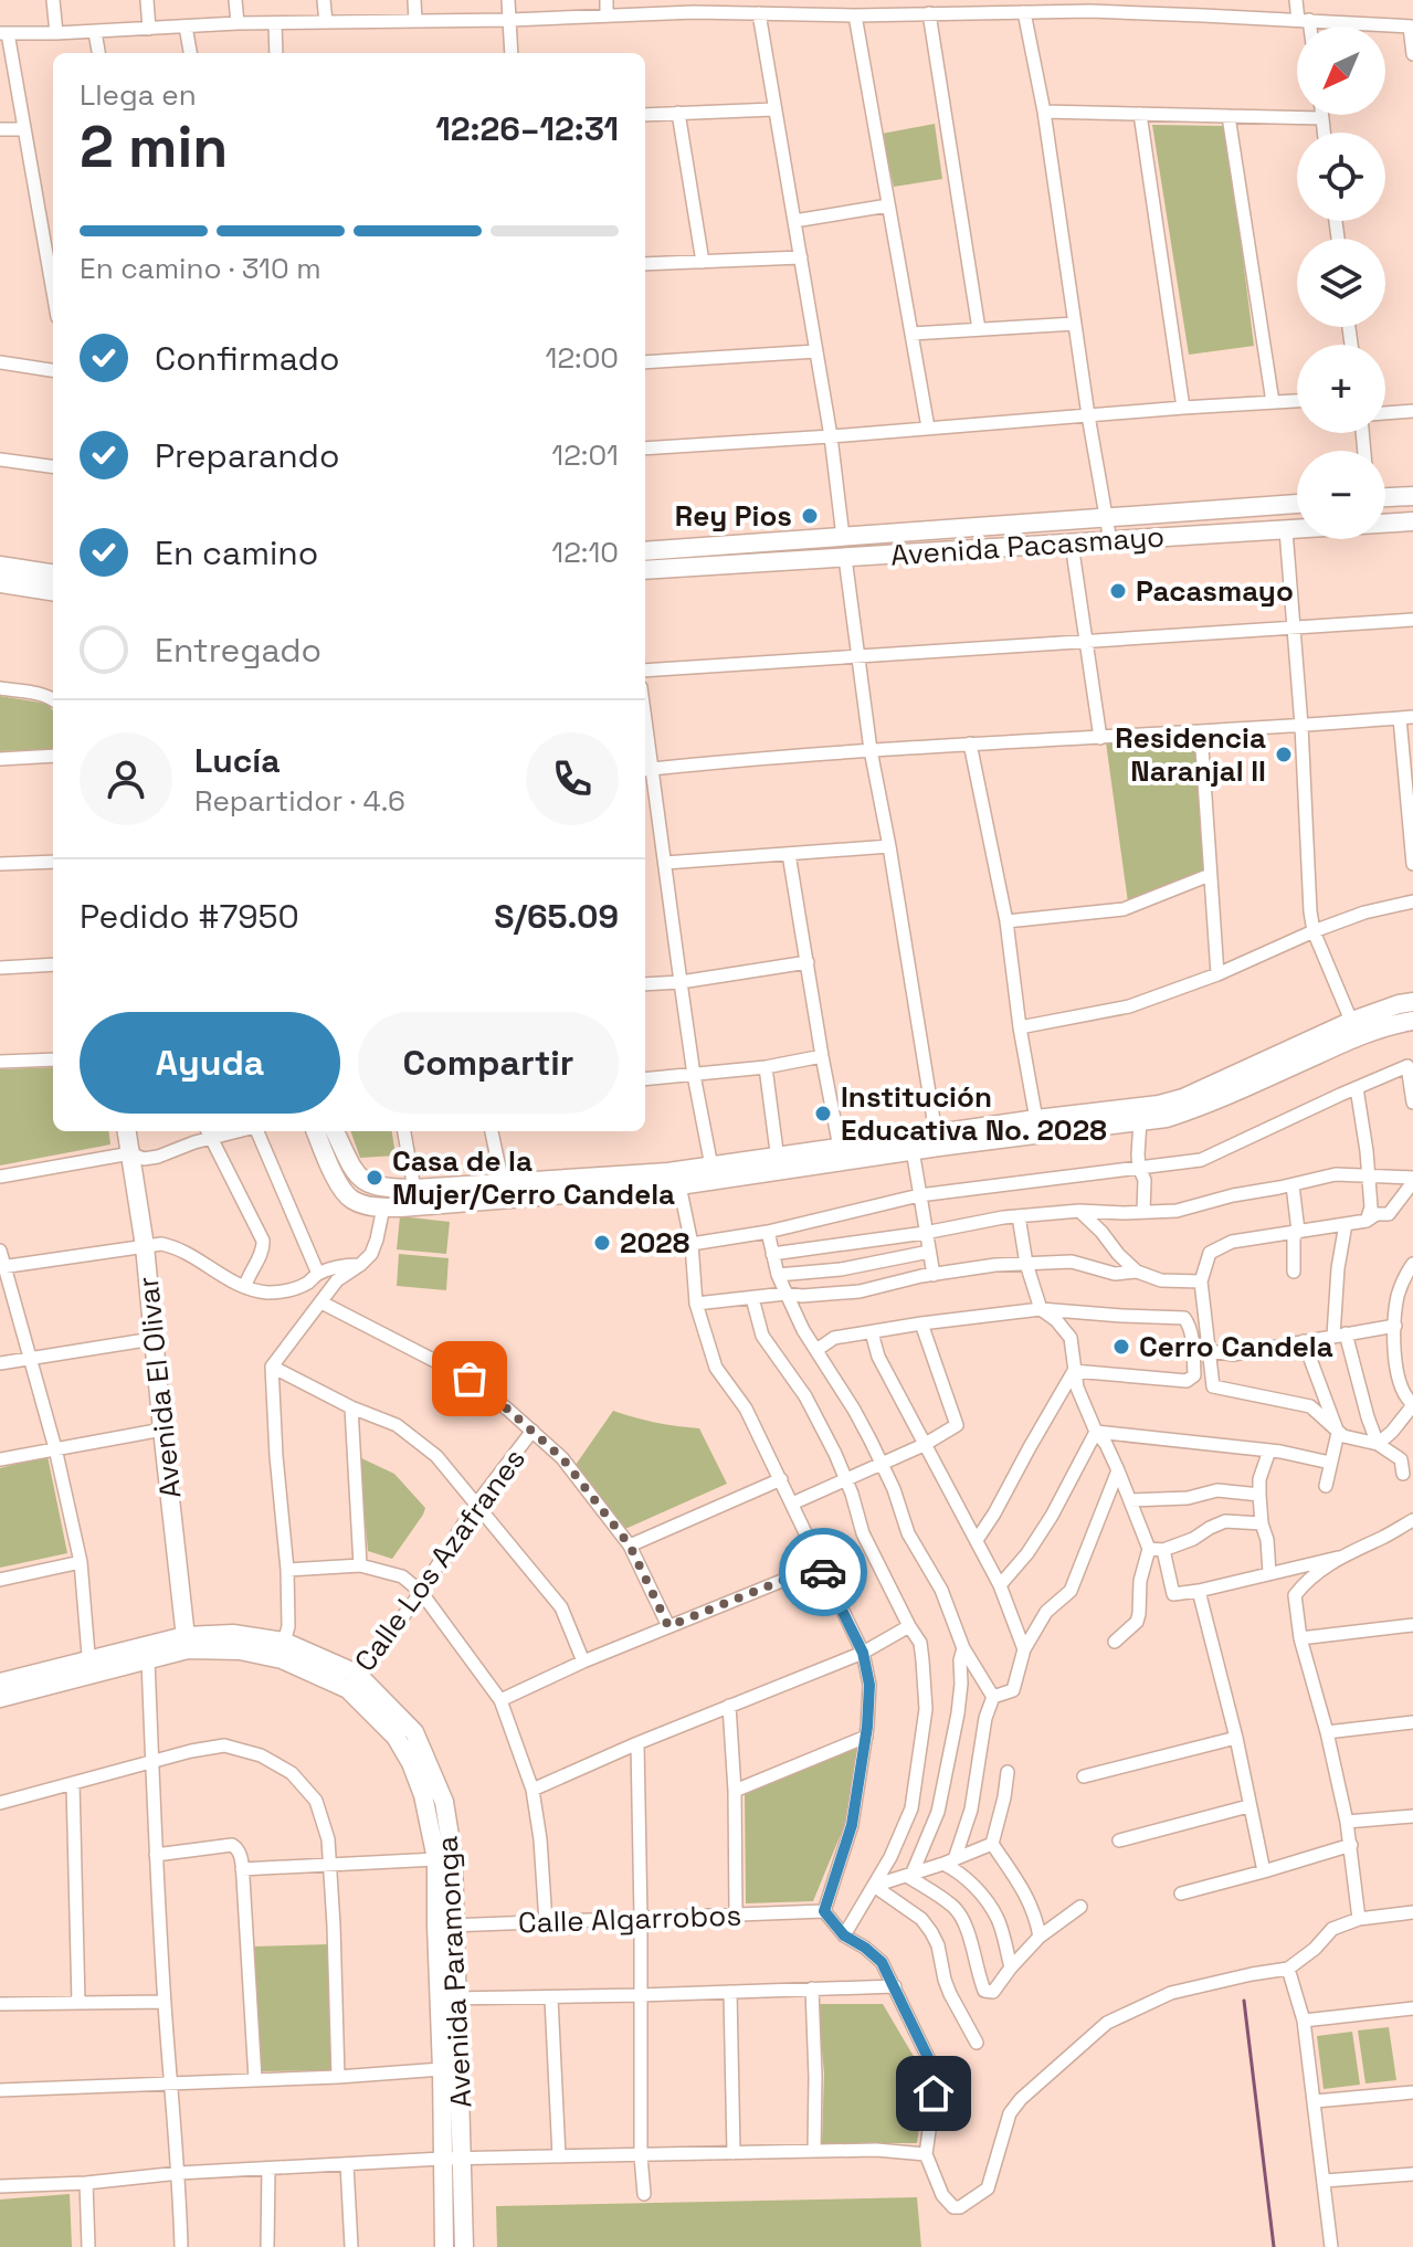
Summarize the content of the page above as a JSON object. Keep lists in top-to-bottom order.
{
  "streets": {
    "street": [
      "Avenida Pacasmayo",
      "Avenida El Olivar",
      "Calle Los Azafranes",
      "Calle Algarrobos",
      "Avenida Paramonga"
    ]
  },
  "crossings": [
    ["Avenida El Olivar", "Avenida Paramonga"],
    ["Calle Los Azafranes", "Avenida Paramonga"],
    ["Calle Algarrobos", "Avenida Paramonga"]
  ],
  "places": [
    "Rey Pios",
    "Pacasmayo",
    "Residencia Naranjal II",
    "Institución Educativa No. 2028",
    "Casa de la Mujer/Cerro Candela",
    "2028",
    "Cerro Candela"
  ],
  "north": "bottom left",
  "page": {
    "map_buttons": ["+", "−"],
    "heading": ["2 min", "Llega en", "12:26–12:31"],
    "panel": [
      "Lucía",
      "Repartidor · 4.6",
      "Pedido #7950",
      "S/65.09"
    ],
    "bar": "En camino · 310 m",
    "list": [
      ["Confirmado", "12:00"],
      ["Preparando", "12:01"],
      ["En camino", "12:10"],
      "Entregado"
    ],
    "buttons": ["Ayuda", "Compartir"]
  }
}
